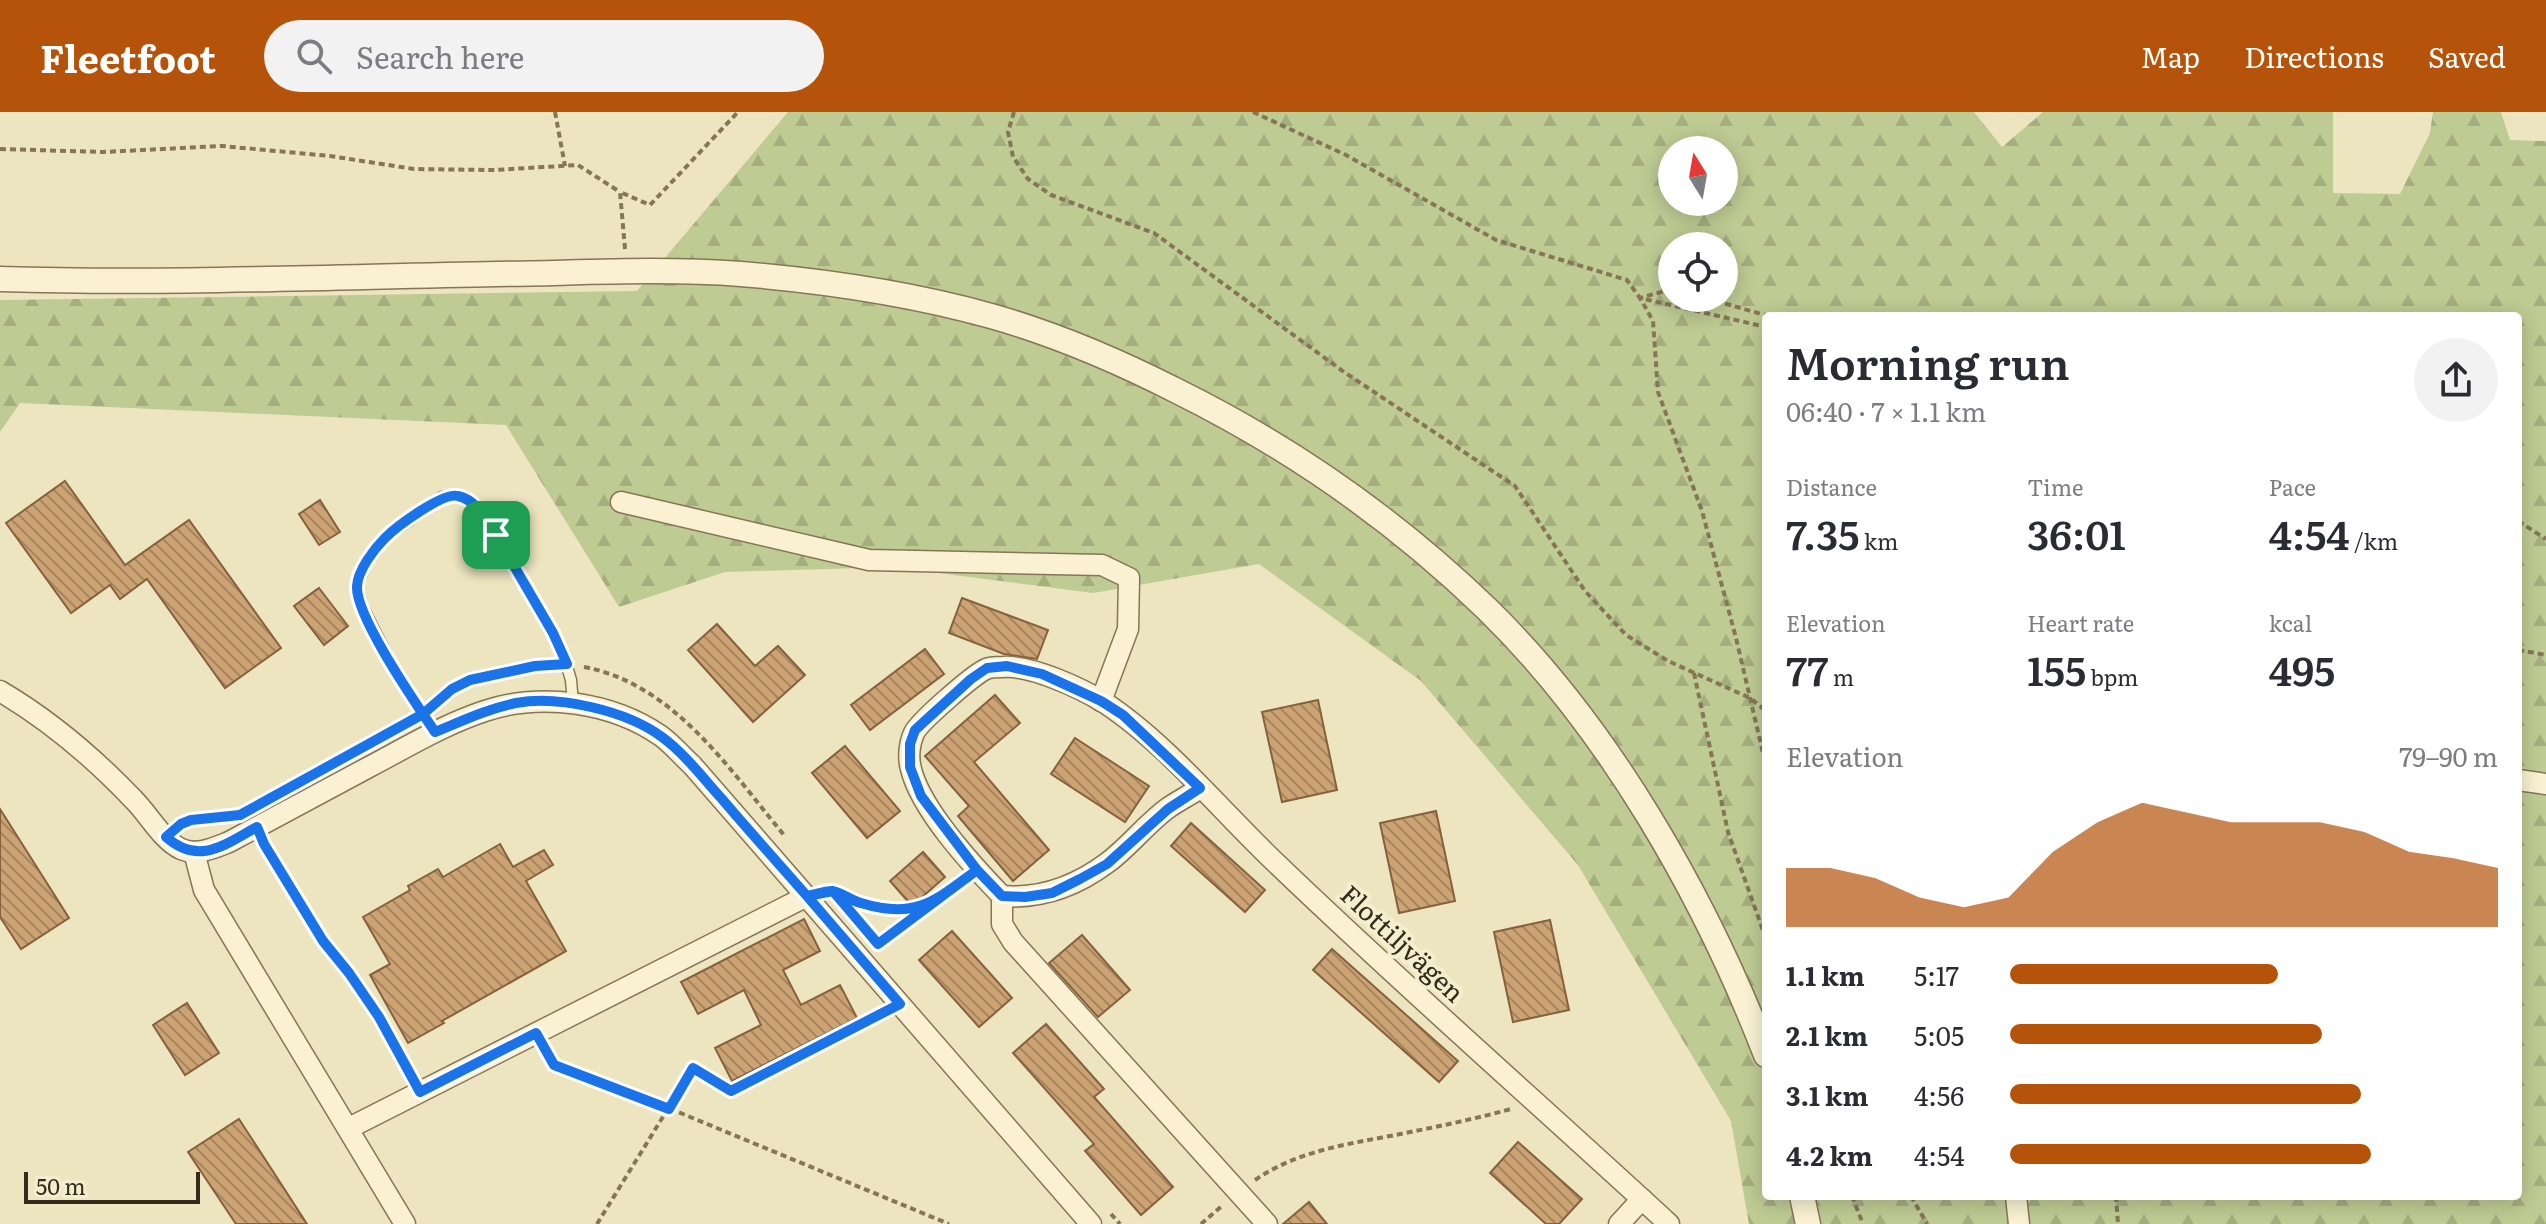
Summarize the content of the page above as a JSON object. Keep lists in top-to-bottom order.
{
  "streets": {
    "street": ["Flottiljvägen"]
  },
  "scale_bar": "50 m",
  "north": "top",
  "page": {
    "header": "Fleetfoot",
    "search": "Search here",
    "nav": ["Map", "Directions", "Saved"],
    "heading": ["Morning run", "06:40 · 7 × 1.1 km"],
    "stats": [
      ["Distance", "7.35 km"],
      ["Time", "36:01"],
      ["Pace", "4:54 /km"],
      ["Elevation", "77 m"],
      ["Heart rate", "155 bpm"],
      ["kcal", "495"]
    ],
    "chart": ["Elevation", "79–90 m"],
    "list": [
      {
        "name": "1.1 km",
        "note": "5:17"
      },
      {
        "name": "2.1 km",
        "note": "5:05"
      },
      {
        "name": "3.1 km",
        "note": "4:56"
      },
      {
        "name": "4.2 km",
        "note": "4:54"
      }
    ],
    "scale": "50 m"
  }
}
